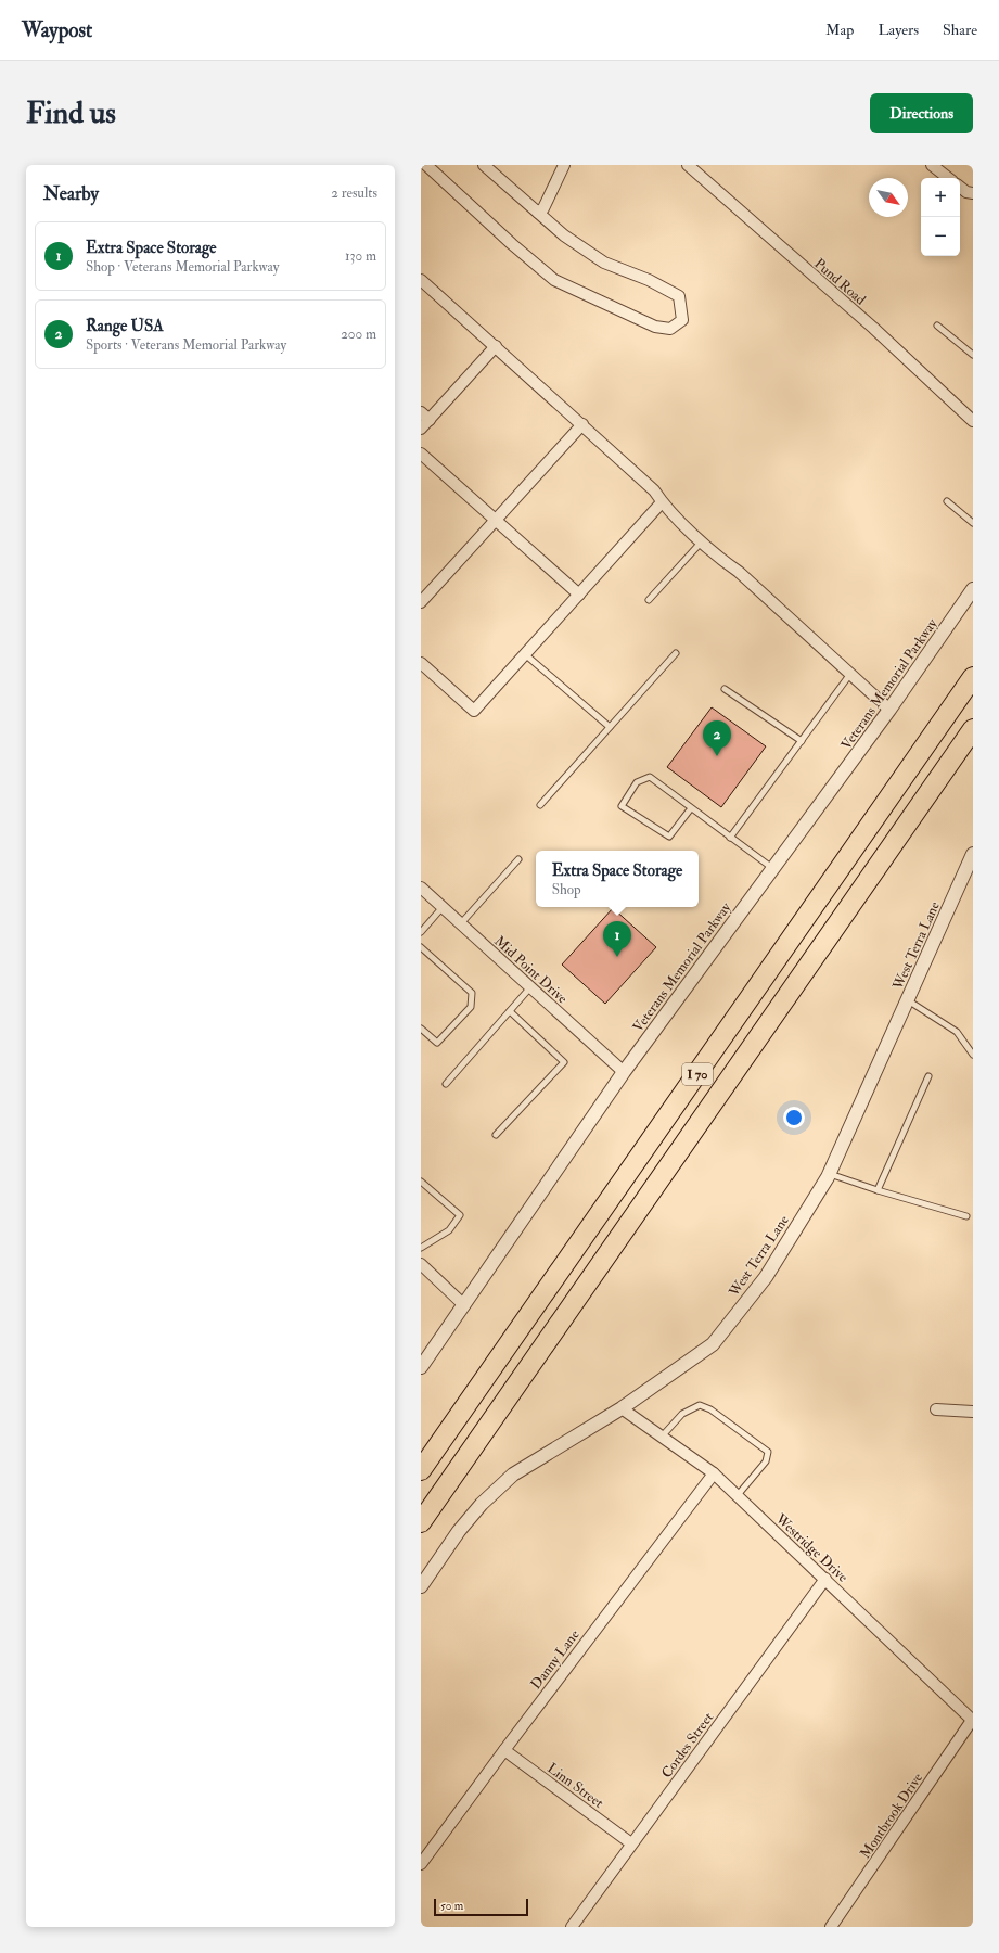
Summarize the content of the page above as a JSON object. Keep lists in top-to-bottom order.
{
  "streets": {
    "highway": ["I 70"],
    "street": [
      "Pund Road",
      "Veterans Memorial Parkway",
      "West Terra Lane",
      "Mid Point Drive",
      "Westridge Drive",
      "Danny Lane",
      "Cordes Street",
      "Linn Street",
      "Montbrook Drive"
    ]
  },
  "crossings": [
    ["Veterans Memorial Parkway", "Mid Point Drive"],
    ["West Terra Lane", "Westridge Drive"],
    ["Westridge Drive", "Danny Lane"],
    ["Westridge Drive", "Cordes Street"],
    ["Westridge Drive", "Montbrook Drive"],
    ["Danny Lane", "Linn Street"],
    ["Cordes Street", "Linn Street"]
  ],
  "scale_bar": "50 m",
  "north": "bottom right",
  "page": {
    "header": "Waypost",
    "nav": ["Map", "Layers", "Share"],
    "buttons": "Directions",
    "title": "Find us",
    "heading": ["Nearby", "2 results"],
    "map_buttons": ["+", "−"],
    "list": [
      {
        "mark": "1",
        "name": "Extra Space Storage",
        "note": "Shop · Veterans Memorial Parkway",
        "value": "130 m"
      },
      {
        "mark": "2",
        "name": "Range USA",
        "note": "Sports · Veterans Memorial Parkway",
        "value": "200 m"
      }
    ],
    "pins": ["2", "1"],
    "popup": ["Extra Space Storage", "Shop"],
    "scale": "50 m"
  }
}
